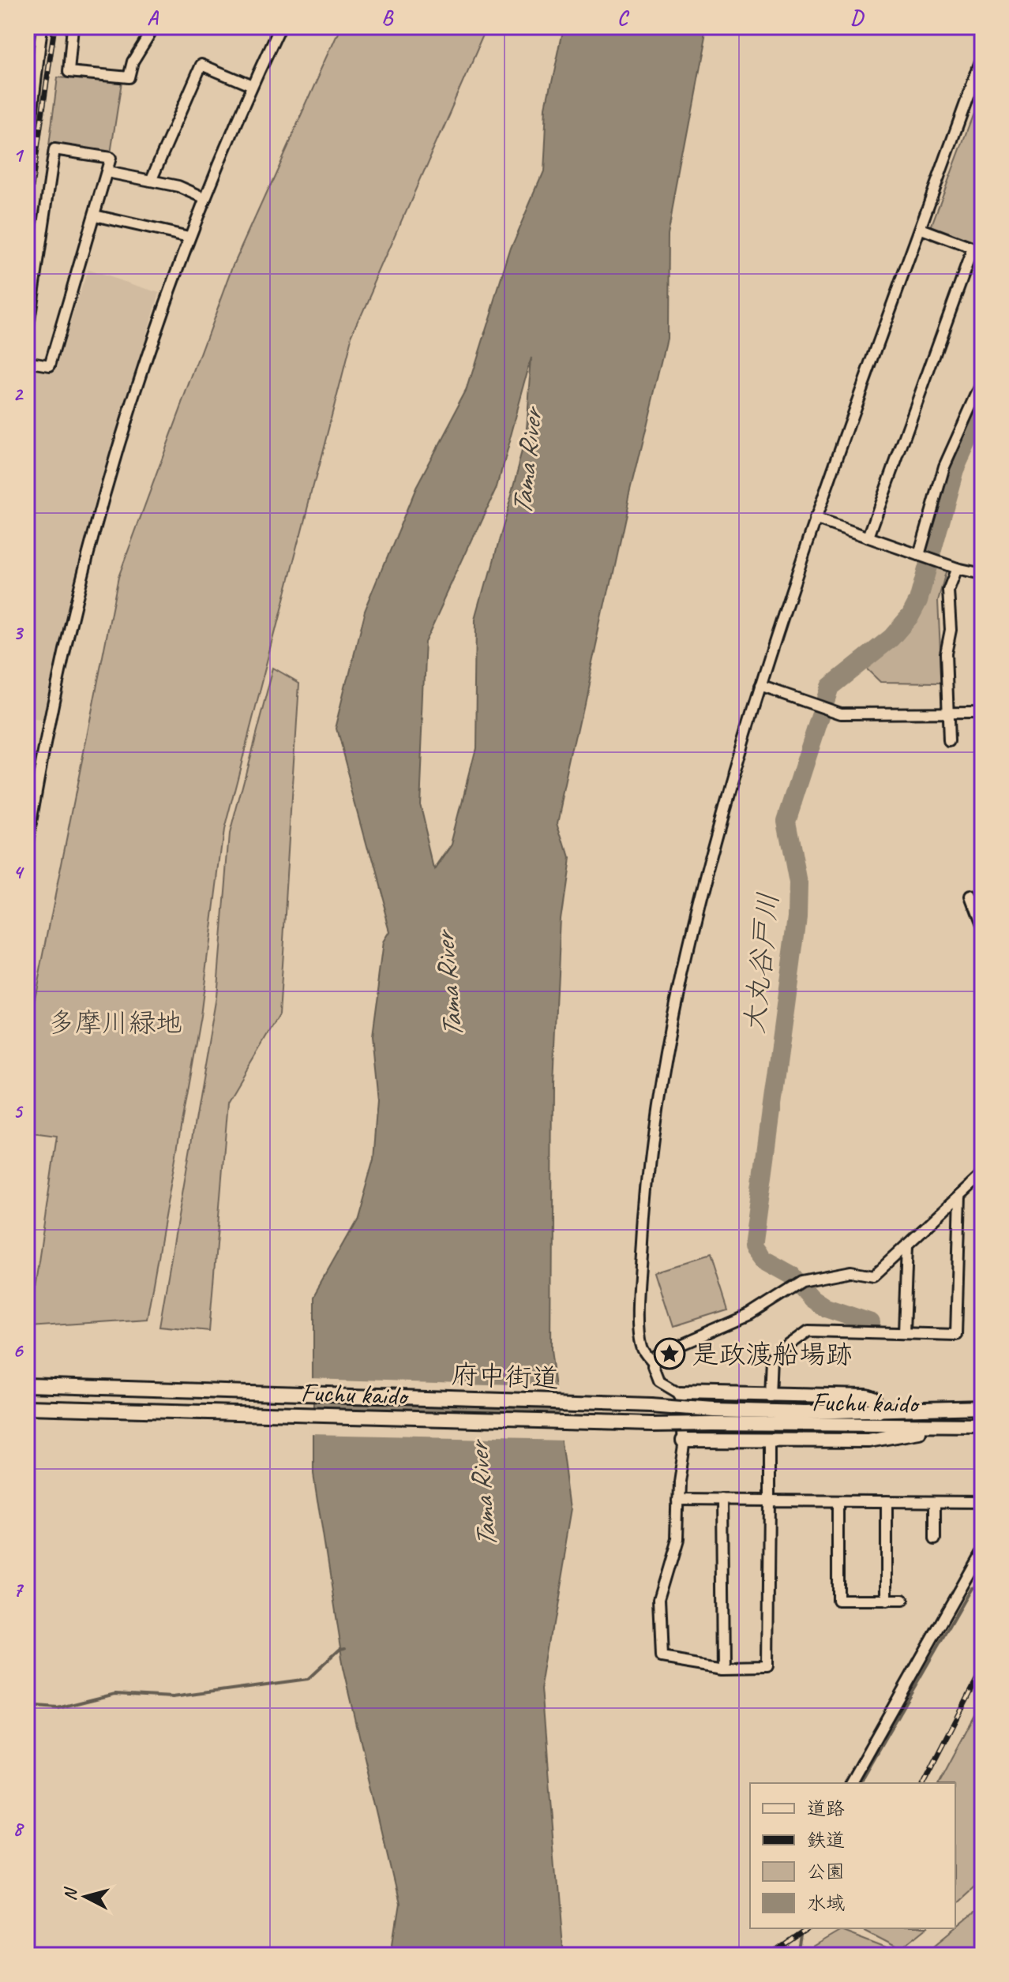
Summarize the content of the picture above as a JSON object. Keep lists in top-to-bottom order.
{
  "streets": {
    "main road": ["府中街道", "Fuchu kaido"]
  },
  "crossings": [
    ["府中街道", "Fuchu kaido"]
  ],
  "water": ["Tama River", "大丸谷戸川"],
  "parks": ["多摩川緑地"],
  "places": {
    "place": ["是政渡船場跡"]
  },
  "legend": [
    "道路",
    "鉄道",
    "公園",
    "水域"
  ],
  "north": "left",
  "grid": {
    "columns": [
      "A",
      "B",
      "C",
      "D"
    ],
    "rows": [
      "1",
      "2",
      "3",
      "4",
      "5",
      "6",
      "7",
      "8"
    ]
  }
}
